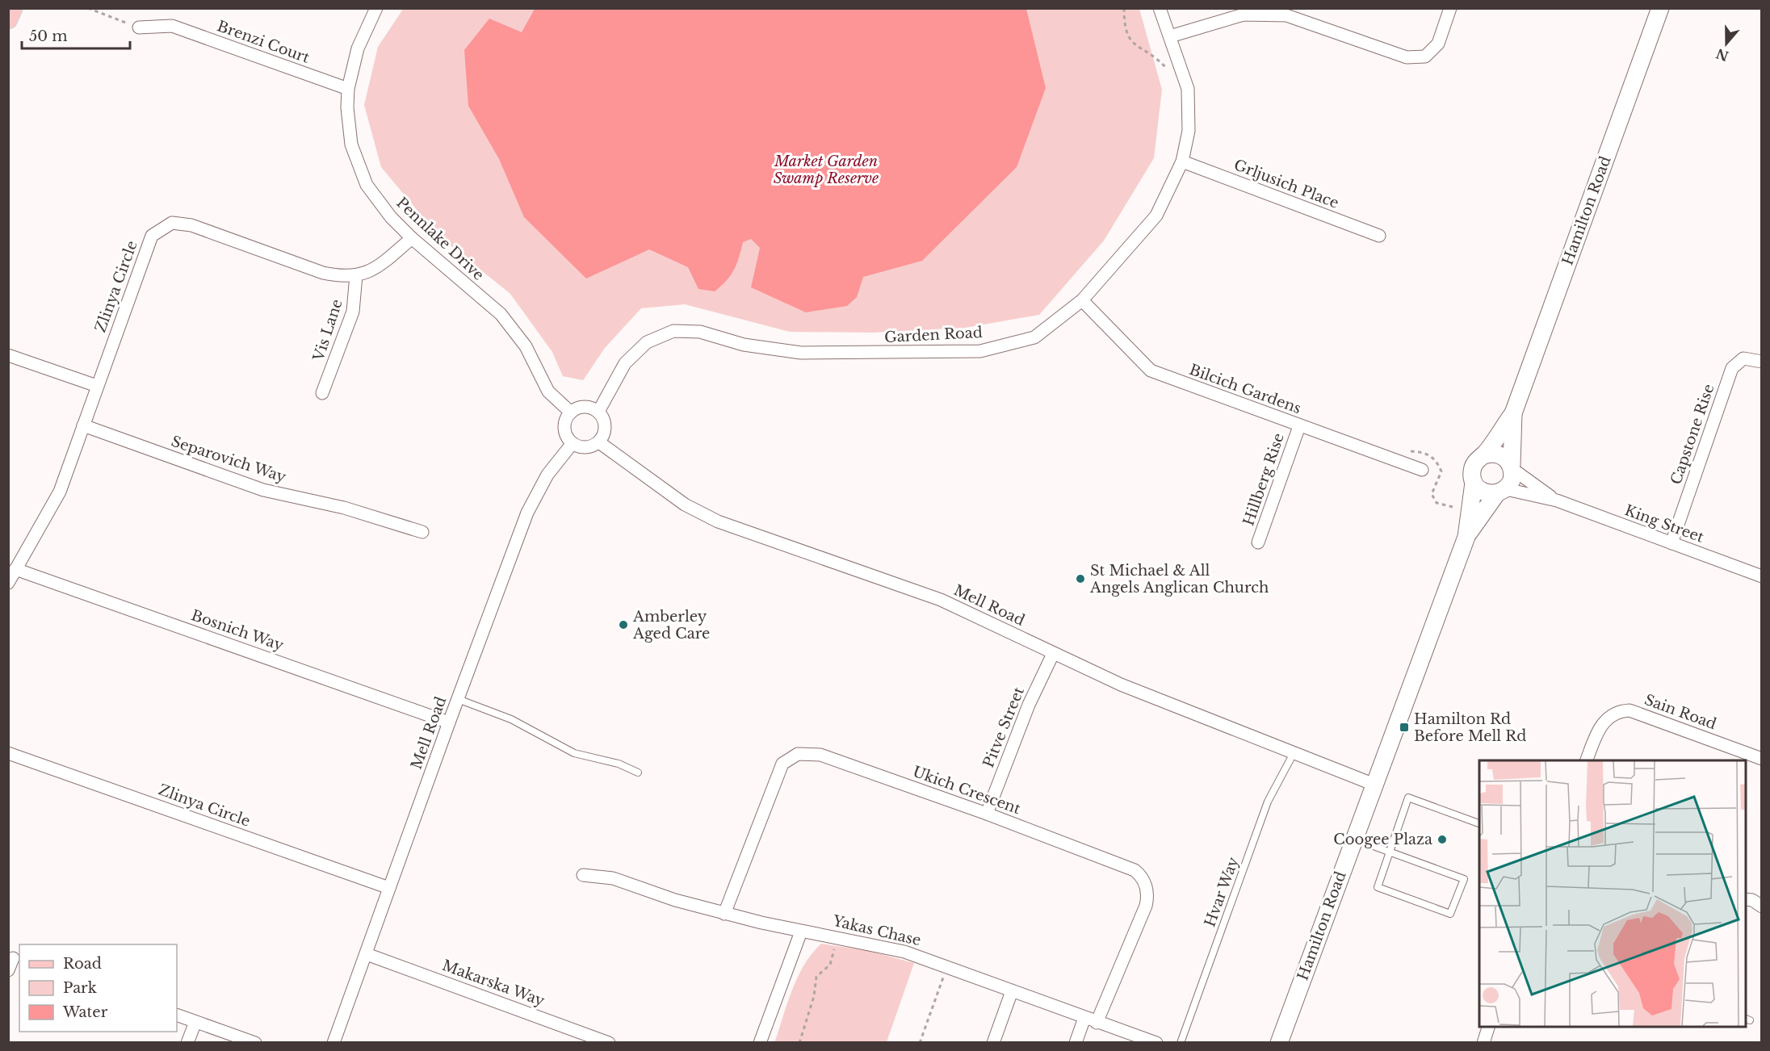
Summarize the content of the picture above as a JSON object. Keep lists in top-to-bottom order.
{
  "streets": {
    "main road": ["Hamilton Road"],
    "street": [
      "Brenzi Court",
      "Grljusich Place",
      "Pennlake Drive",
      "Zlinya Circle",
      "Vis Lane",
      "Garden Road",
      "Bilcich Gardens",
      "Capstone Rise",
      "Separovich Way",
      "Hillberg Rise",
      "King Street",
      "Mell Road",
      "Bosnich Way",
      "Sain Road",
      "Pitve Street",
      "Ukich Crescent",
      "Yakas Chase",
      "Makarska Way"
    ],
    "lane": ["Hvar Way"]
  },
  "crossings": [
    ["Brenzi Court", "Pennlake Drive"],
    ["Grljusich Place", "Garden Road"],
    ["Hamilton Road", "King Street"],
    ["Hamilton Road", "Mell Road"],
    ["Pennlake Drive", "Zlinya Circle"],
    ["Pennlake Drive", "Garden Road"],
    ["Pennlake Drive", "Mell Road"],
    ["Zlinya Circle", "Vis Lane"],
    ["Zlinya Circle", "Separovich Way"],
    ["Zlinya Circle", "Mell Road"],
    ["Zlinya Circle", "Bosnich Way"],
    ["Garden Road", "Bilcich Gardens"],
    ["Garden Road", "Mell Road"],
    ["Bilcich Gardens", "Hillberg Rise"],
    ["Capstone Rise", "King Street"],
    ["Mell Road", "Bosnich Way"],
    ["Mell Road", "Pitve Street"],
    ["Mell Road", "Hvar Way"],
    ["Mell Road", "Makarska Way"],
    ["Pitve Street", "Ukich Crescent"],
    ["Ukich Crescent", "Yakas Chase"]
  ],
  "parks": ["Market Garden Swamp Reserve"],
  "places": {
    "other": ["St Michael & All Angels Anglican Church", "Amberley Aged Care", "Coogee Plaza"],
    "transit": ["Hamilton Rd Before Mell Rd"]
  },
  "legend": ["Road", "Park", "Water"],
  "scale_bar": "50 m",
  "north": "bottom"
}
